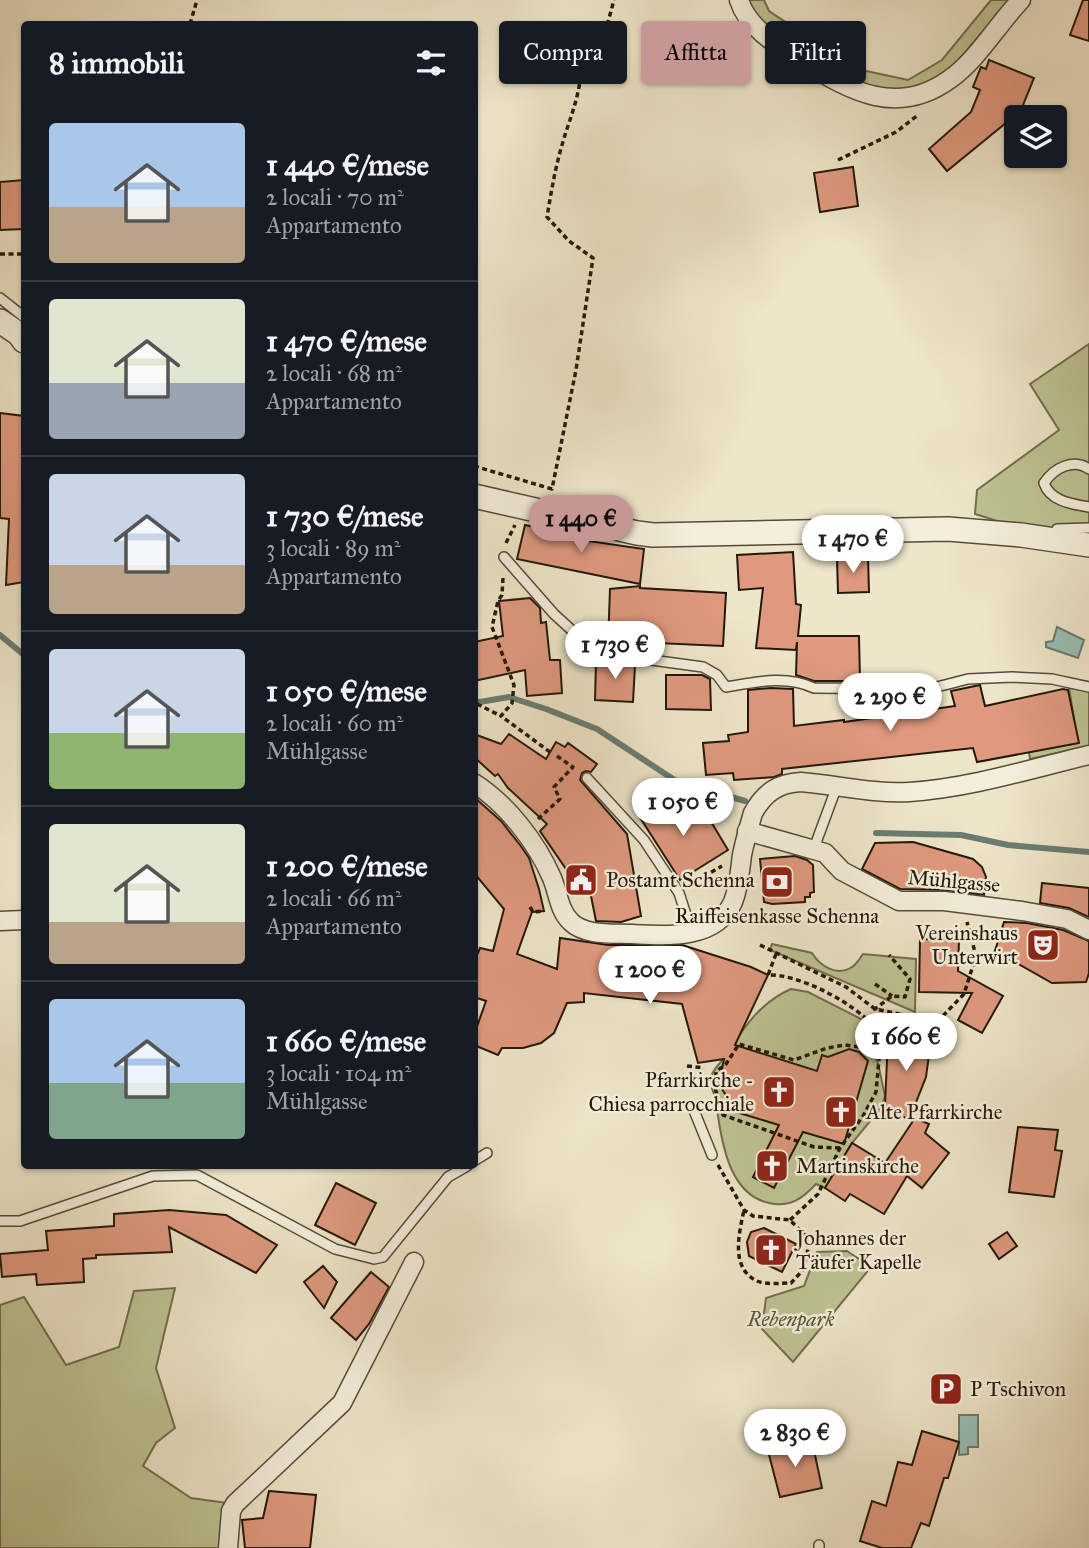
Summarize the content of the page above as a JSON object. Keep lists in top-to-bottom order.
{
  "streets": {
    "street": ["Mühlgasse"]
  },
  "parks": ["Rebenpark"],
  "places": {
    "public building": ["Postamt Schenna"],
    "bank": ["Raiffeisenkasse Schenna"],
    "theatre": ["Vereinshaus Unterwirt"],
    "church": [
      "Pfarrkirche - Chiesa parrocchiale",
      "Alte Pfarrkirche",
      "Martinskirche",
      "Johannes der Täufer Kapelle"
    ],
    "parking": ["P Tschivon"]
  },
  "page": {
    "chip": ["Compra", "Affitta", "Filtri"],
    "heading": "8 immobili",
    "list": [
      {
        "name": "1 440 €/mese",
        "note": "2 locali · 70 m² · Appartamento"
      },
      {
        "name": "1 470 €/mese",
        "note": "2 locali · 68 m² · Appartamento"
      },
      {
        "name": "1 730 €/mese",
        "note": "3 locali · 89 m² · Appartamento"
      },
      {
        "name": "1 050 €/mese",
        "note": "2 locali · 60 m² · Mühlgasse"
      },
      {
        "name": "1 200 €/mese",
        "note": "2 locali · 66 m² · Appartamento"
      },
      {
        "name": "1 660 €/mese",
        "note": "3 locali · 104 m² · Mühlgasse"
      }
    ],
    "price": [
      "1 440 €",
      "1 470 €",
      "1 730 €",
      "2 290 €",
      "1 050 €",
      "1 200 €",
      "1 660 €",
      "2 830 €"
    ]
  }
}
